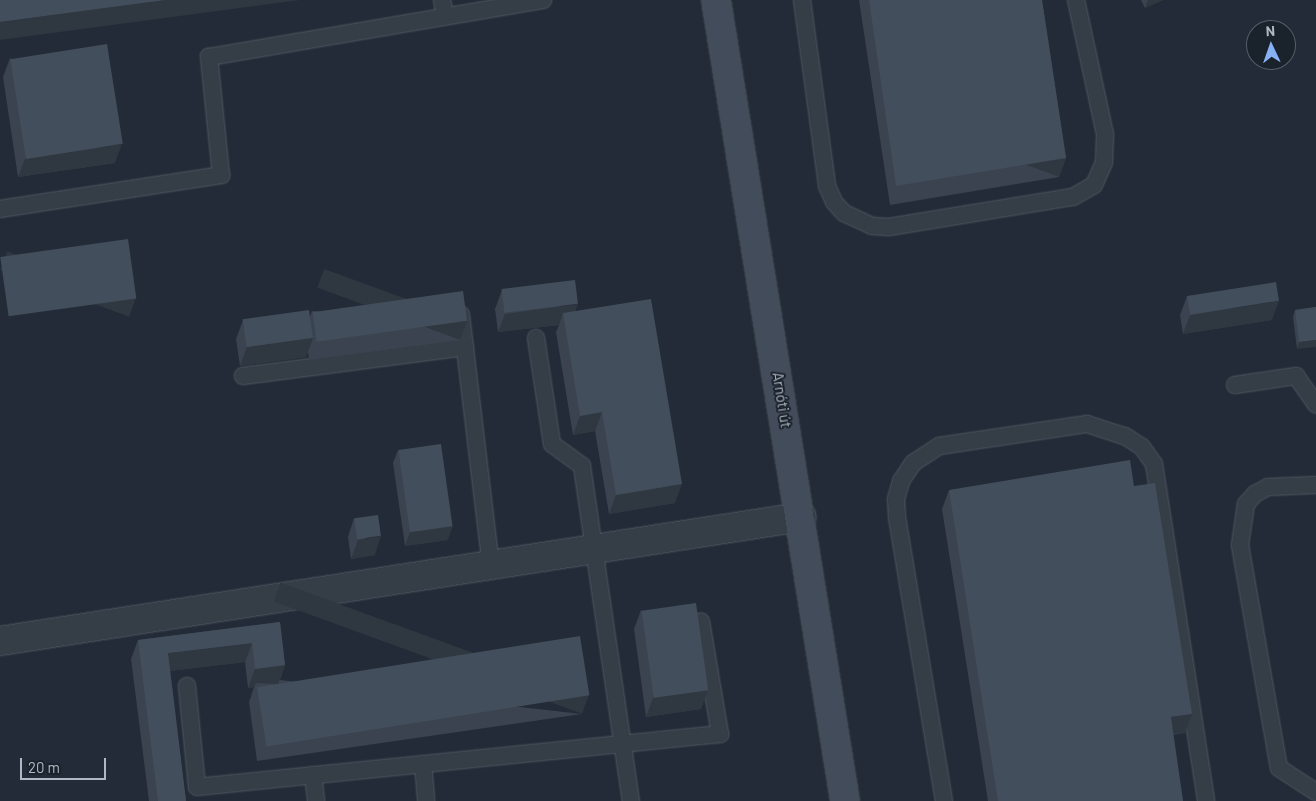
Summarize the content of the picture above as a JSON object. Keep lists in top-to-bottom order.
{
  "streets": {
    "main road": ["Arnóti út"]
  },
  "scale_bar": "20 m",
  "north": "top"
}
